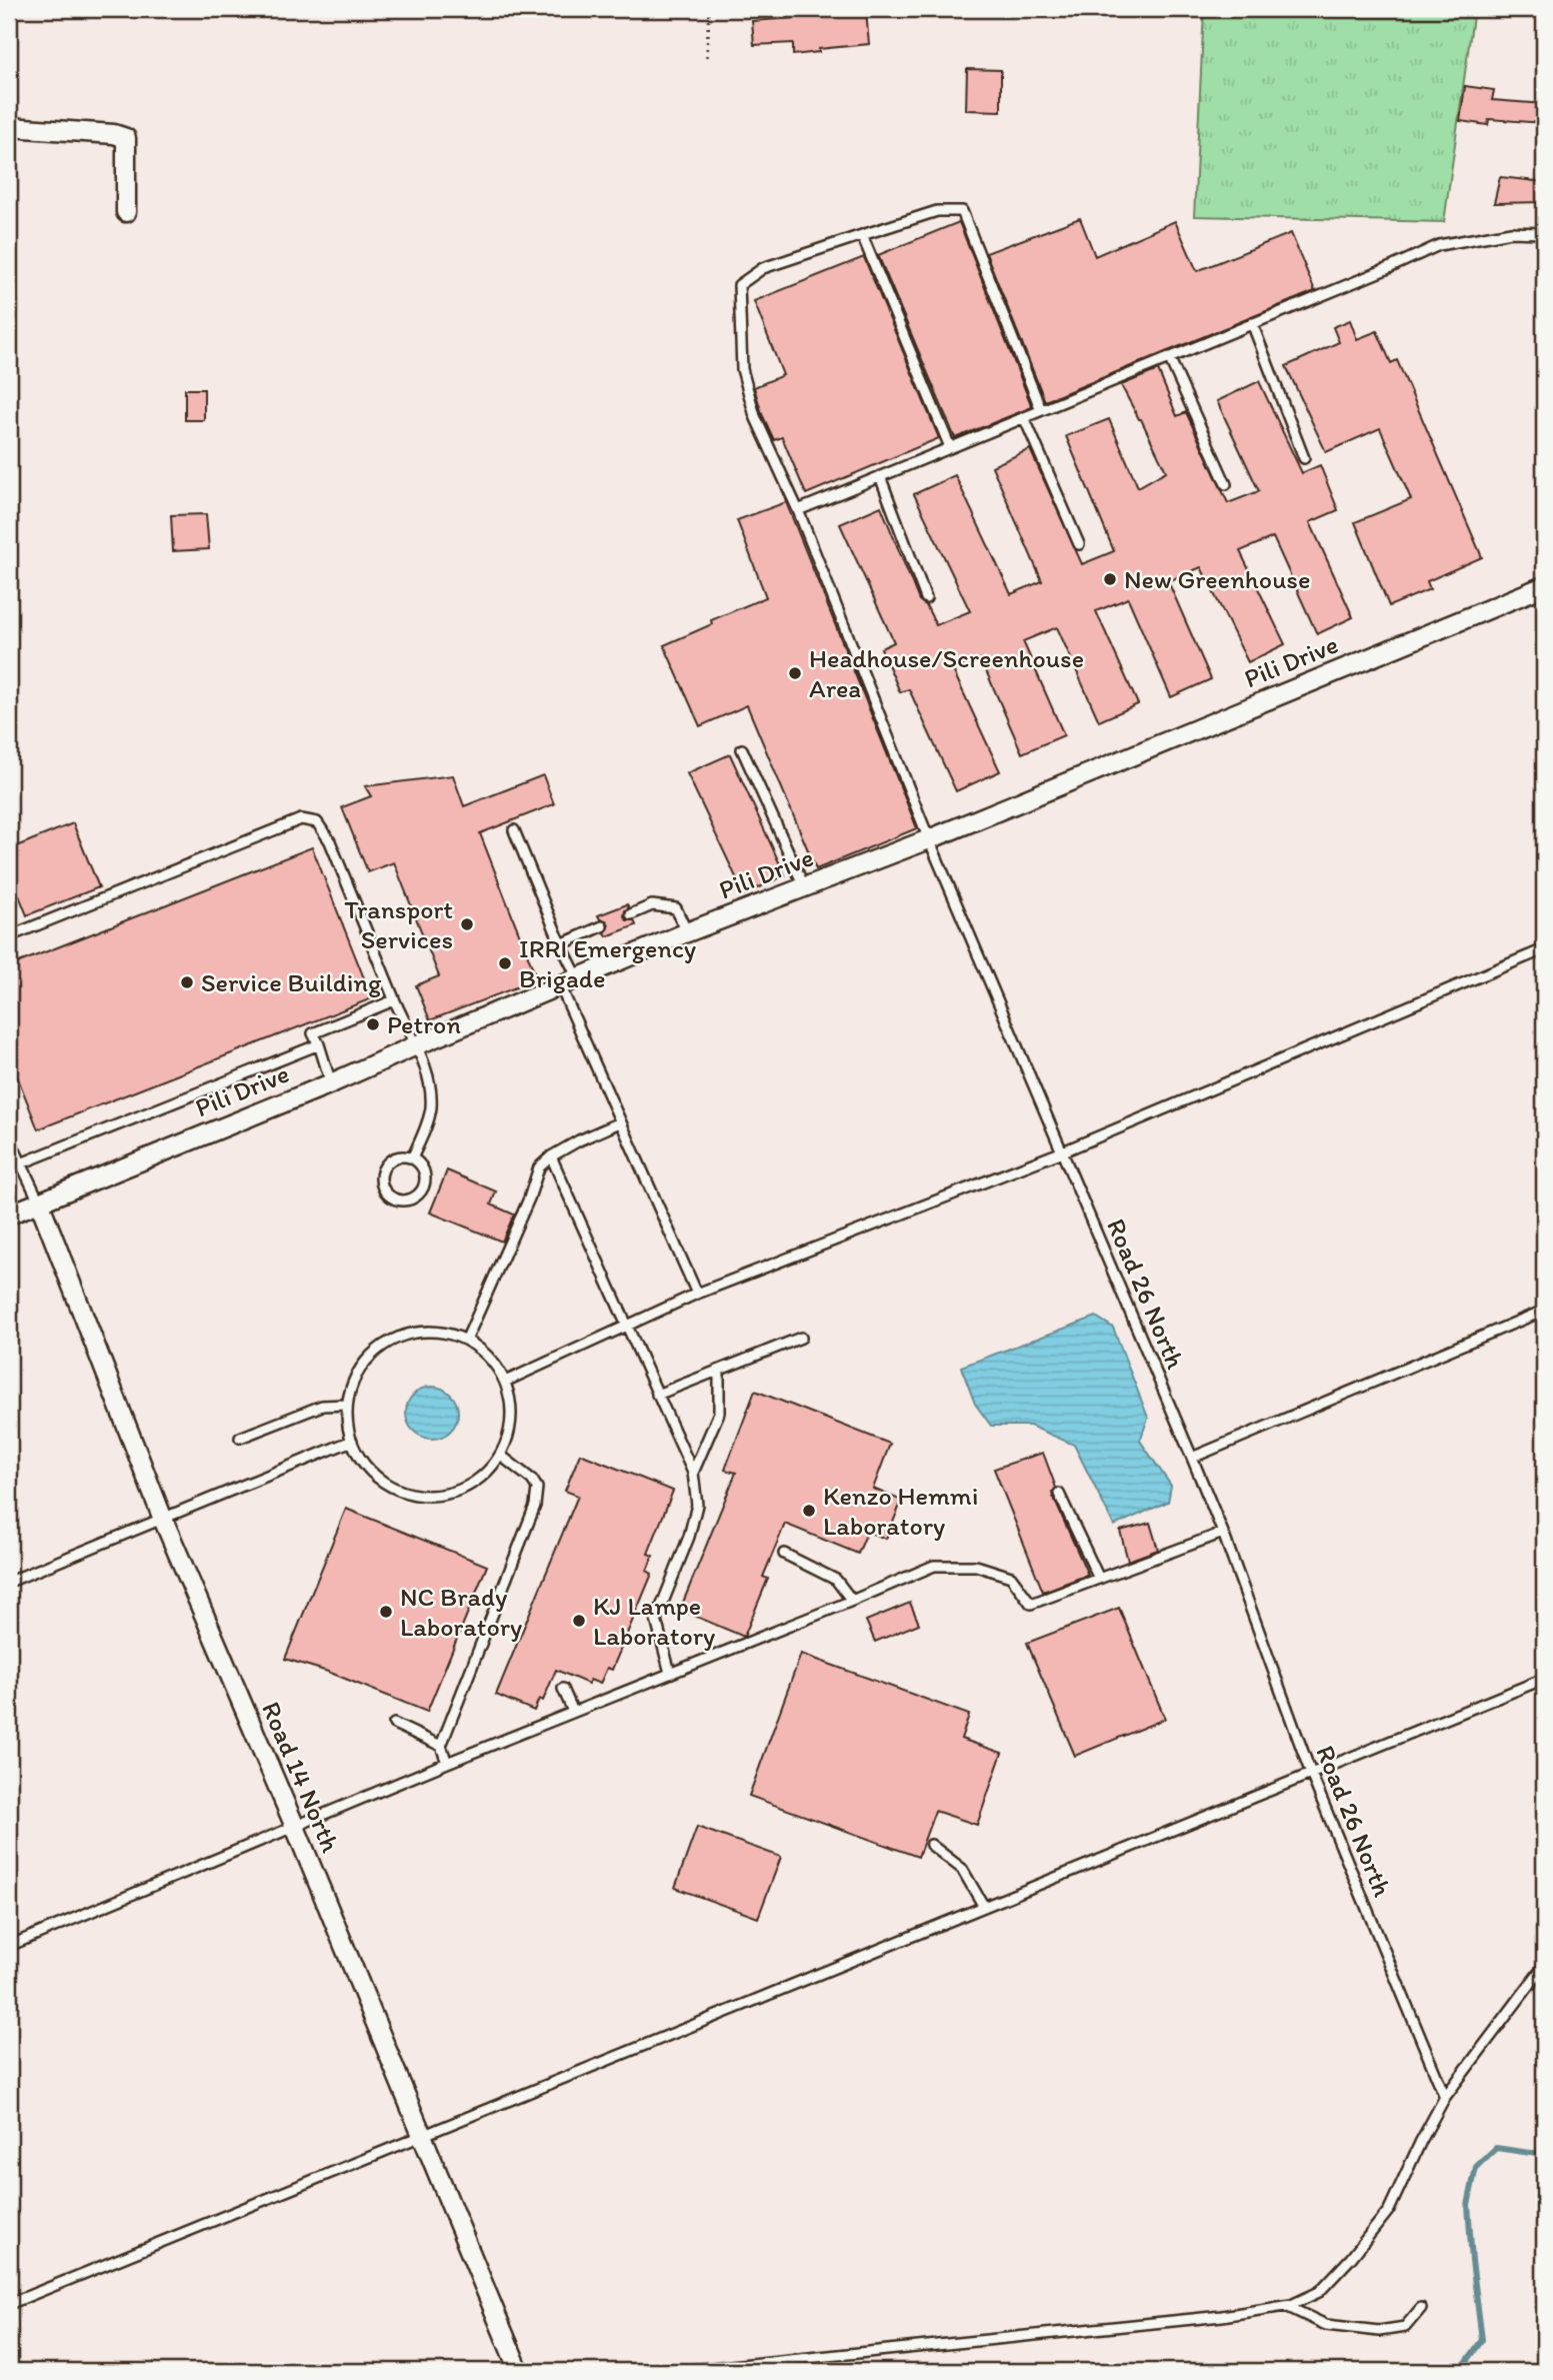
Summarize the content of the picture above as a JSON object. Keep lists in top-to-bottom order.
{
  "streets": {
    "street": ["Pili Drive", "Road 14 North"],
    "lane": ["Road 26 North"]
  },
  "crossings": [
    ["Pili Drive", "Road 26 North"],
    ["Pili Drive", "Road 14 North"]
  ],
  "places": [
    "New Greenhouse",
    "Headhouse/Screenhouse Area",
    "Transport Services",
    "IRRI Emergency Brigade",
    "Service Building",
    "Petron",
    "Kenzo Hemmi Laboratory",
    "NC Brady Laboratory",
    "KJ Lampe Laboratory"
  ]
}
